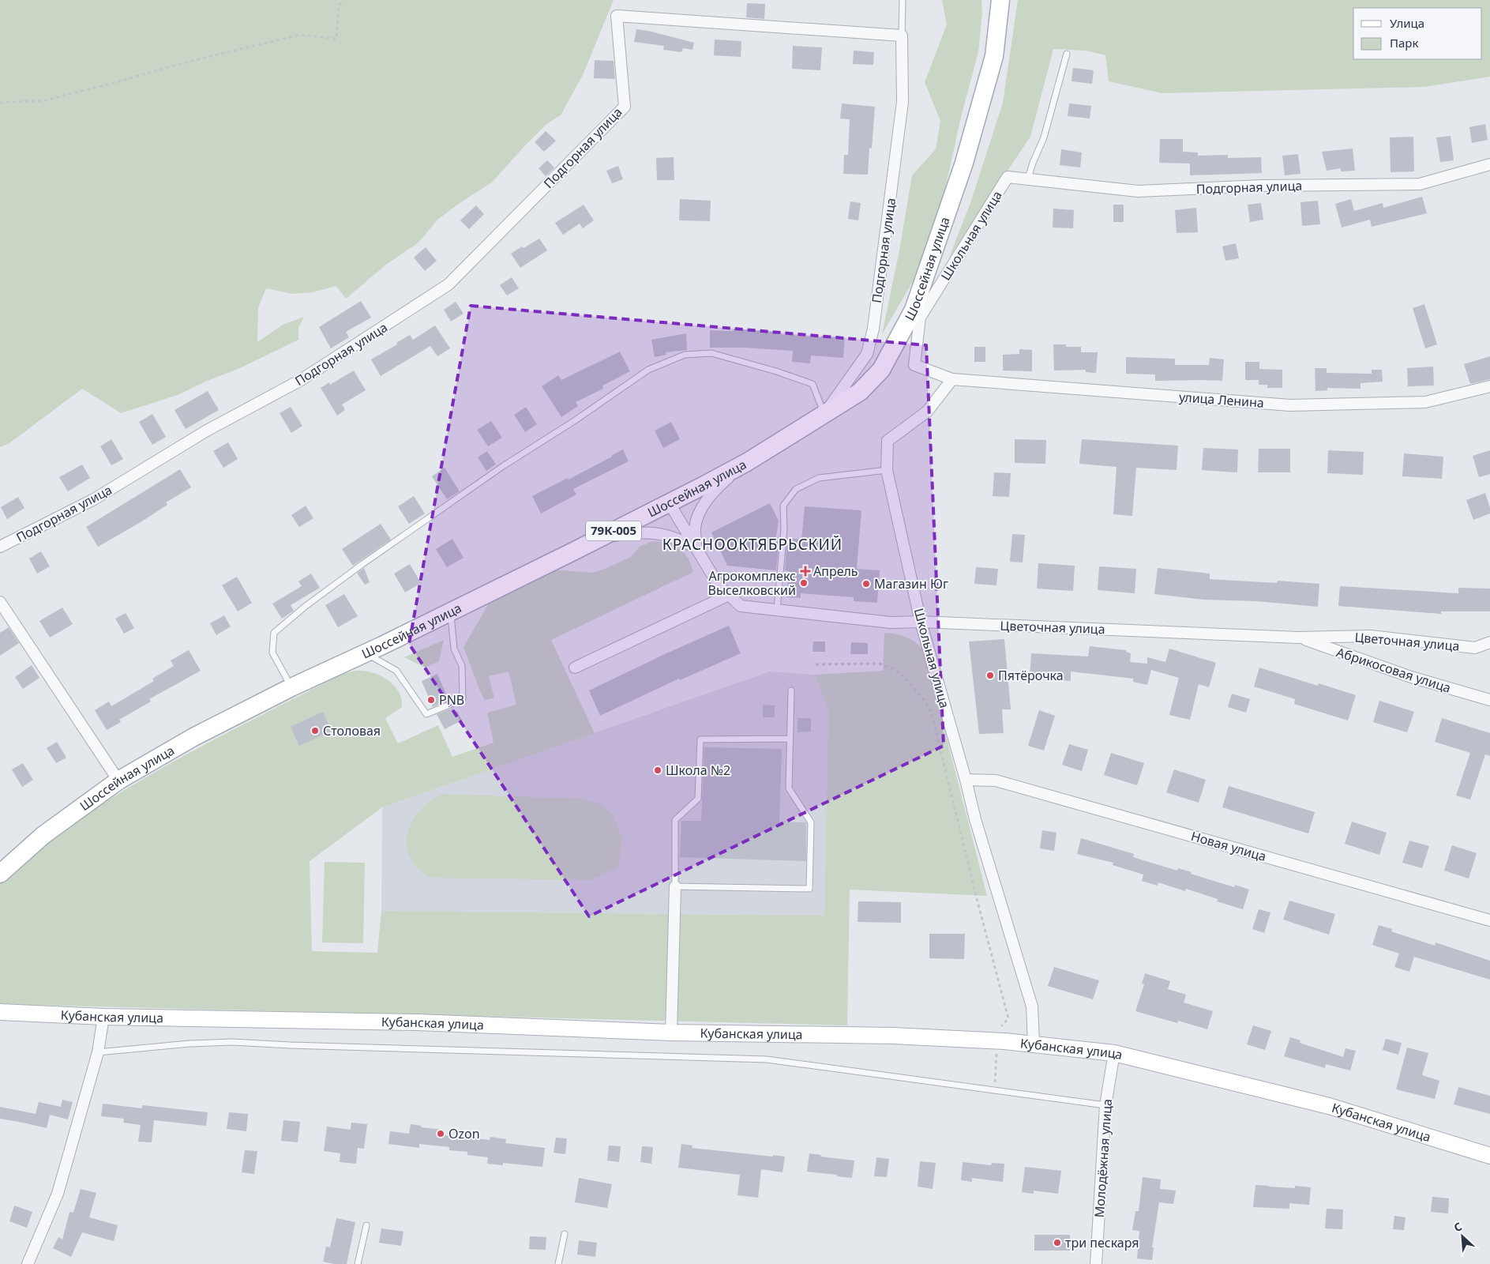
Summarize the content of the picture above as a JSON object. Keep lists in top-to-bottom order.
{
  "streets": {
    "main road": ["Шоссейная улица", "79К-005", "Кубанская улица"],
    "street": [
      "Подгорная улица",
      "Школьная улица",
      "улица Ленина",
      "Цветочная улица",
      "Абрикосовая улица",
      "Новая улица",
      "Молодёжная улица"
    ]
  },
  "crossings": [
    ["Подгорная улица", "Школьная улица"],
    ["Подгорная улица", "Шоссейная улица"],
    ["Школьная улица", "улица Ленина"],
    ["Школьная улица", "Цветочная улица"],
    ["Школьная улица", "Новая улица"],
    ["Школьная улица", "Кубанская улица"],
    ["Шоссейная улица", "Цветочная улица"],
    ["Цветочная улица", "Абрикосовая улица"],
    ["Кубанская улица", "Молодёжная улица"]
  ],
  "districts": ["КРАСНООКТЯБРЬСКИЙ"],
  "places": {
    "health": ["Апрель"],
    "other": [
      "Агрокомплекс Выселковский",
      "Магазин Юг",
      "Пятёрочка",
      "PNB",
      "Столовая",
      "Школа №2",
      "Ozon",
      "три пескаря"
    ]
  },
  "legend": ["Улица", "Парк"],
  "north": "top left"
}
